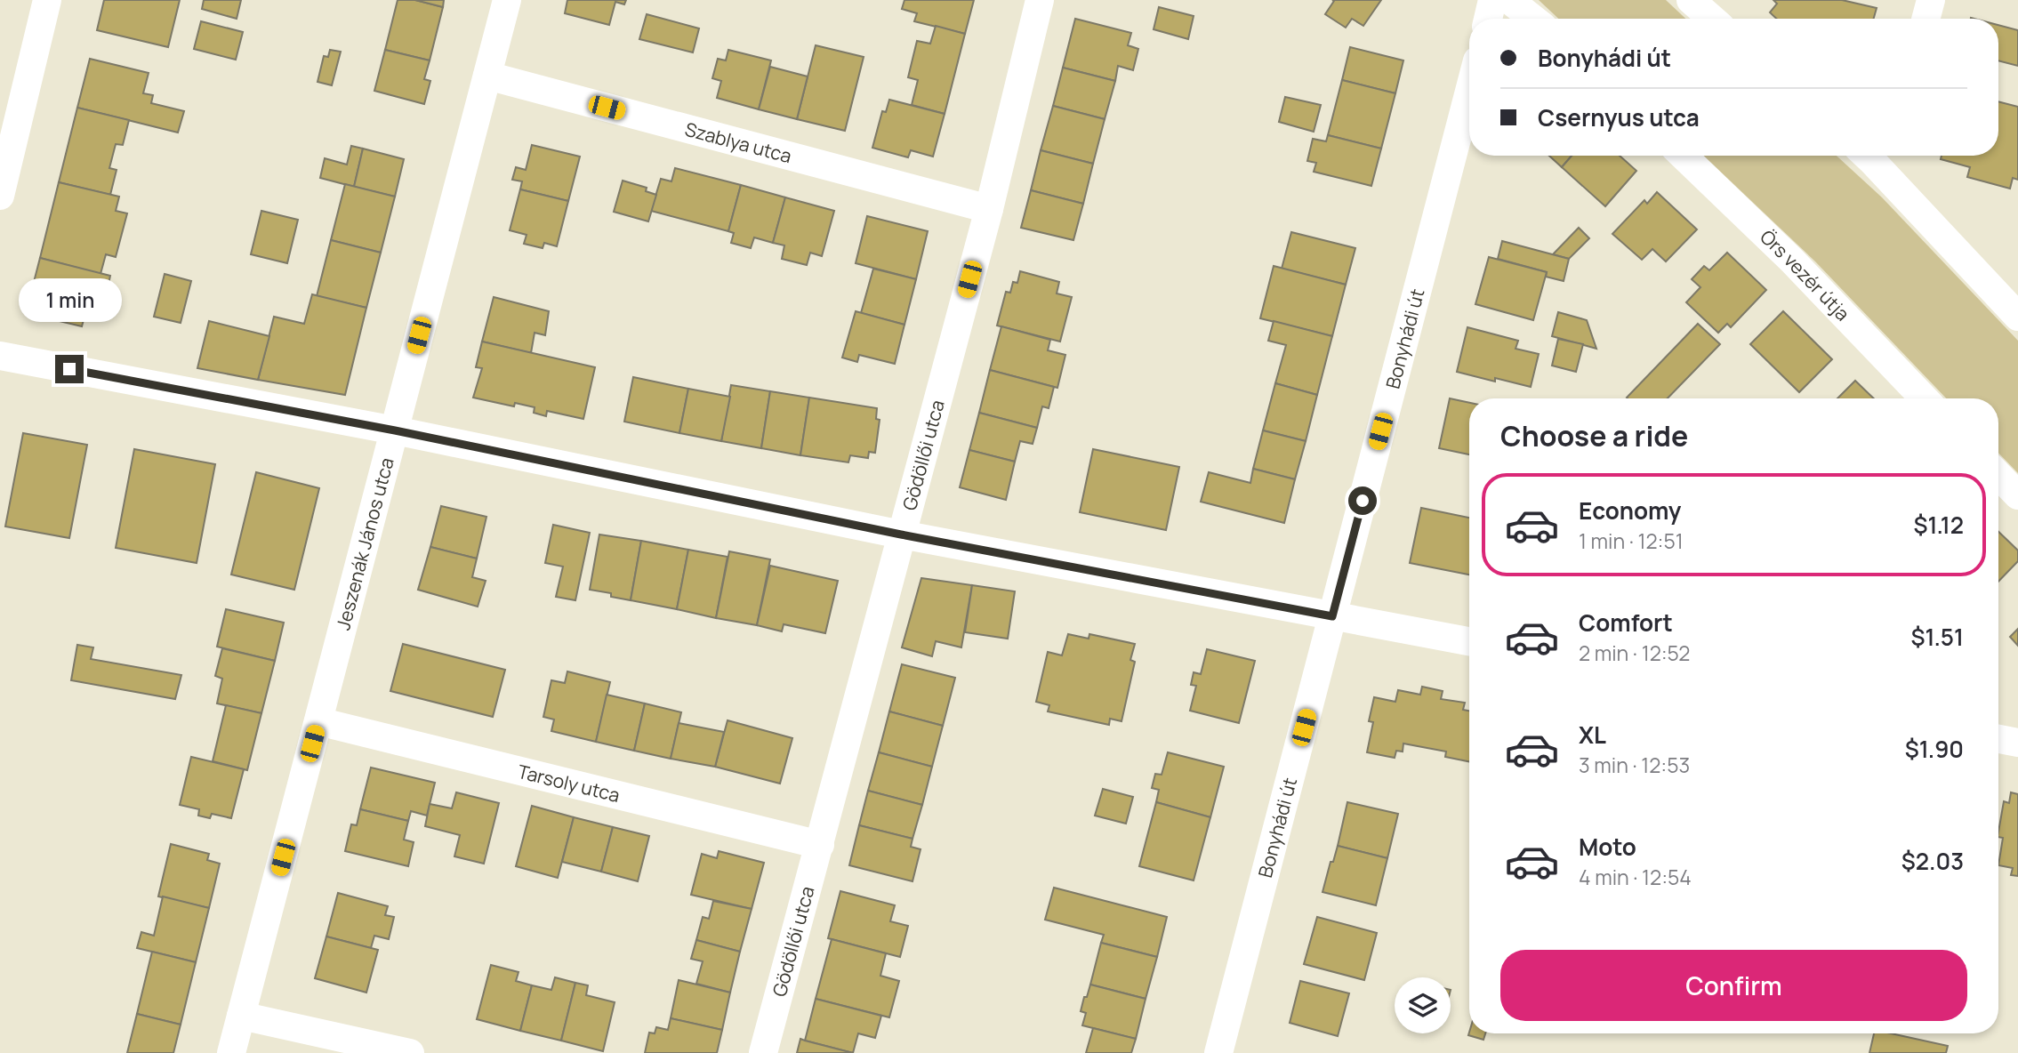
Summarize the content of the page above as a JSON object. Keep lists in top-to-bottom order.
{
  "streets": {
    "street": [
      "Szablya utca",
      "Örs vezér útja",
      "Bonyhádi út",
      "Gödöllői utca",
      "Jeszenák János utca",
      "Tarsoly utca"
    ]
  },
  "crossings": [
    ["Szablya utca", "Gödöllői utca"],
    ["Szablya utca", "Jeszenák János utca"],
    ["Gödöllői utca", "Tarsoly utca"],
    ["Jeszenák János utca", "Tarsoly utca"]
  ],
  "page": {
    "banner": ["Bonyhádi út", "Csernyus utca"],
    "bubble": "1 min",
    "heading": "Choose a ride",
    "list": [
      {
        "name": "Economy",
        "note": "1 min · 12:51",
        "value": "$1.12"
      },
      {
        "name": "Comfort",
        "note": "2 min · 12:52",
        "value": "$1.51"
      },
      {
        "name": "XL",
        "note": "3 min · 12:53",
        "value": "$1.90"
      },
      {
        "name": "Moto",
        "note": "4 min · 12:54",
        "value": "$2.03"
      }
    ],
    "buttons": "Confirm"
  }
}
